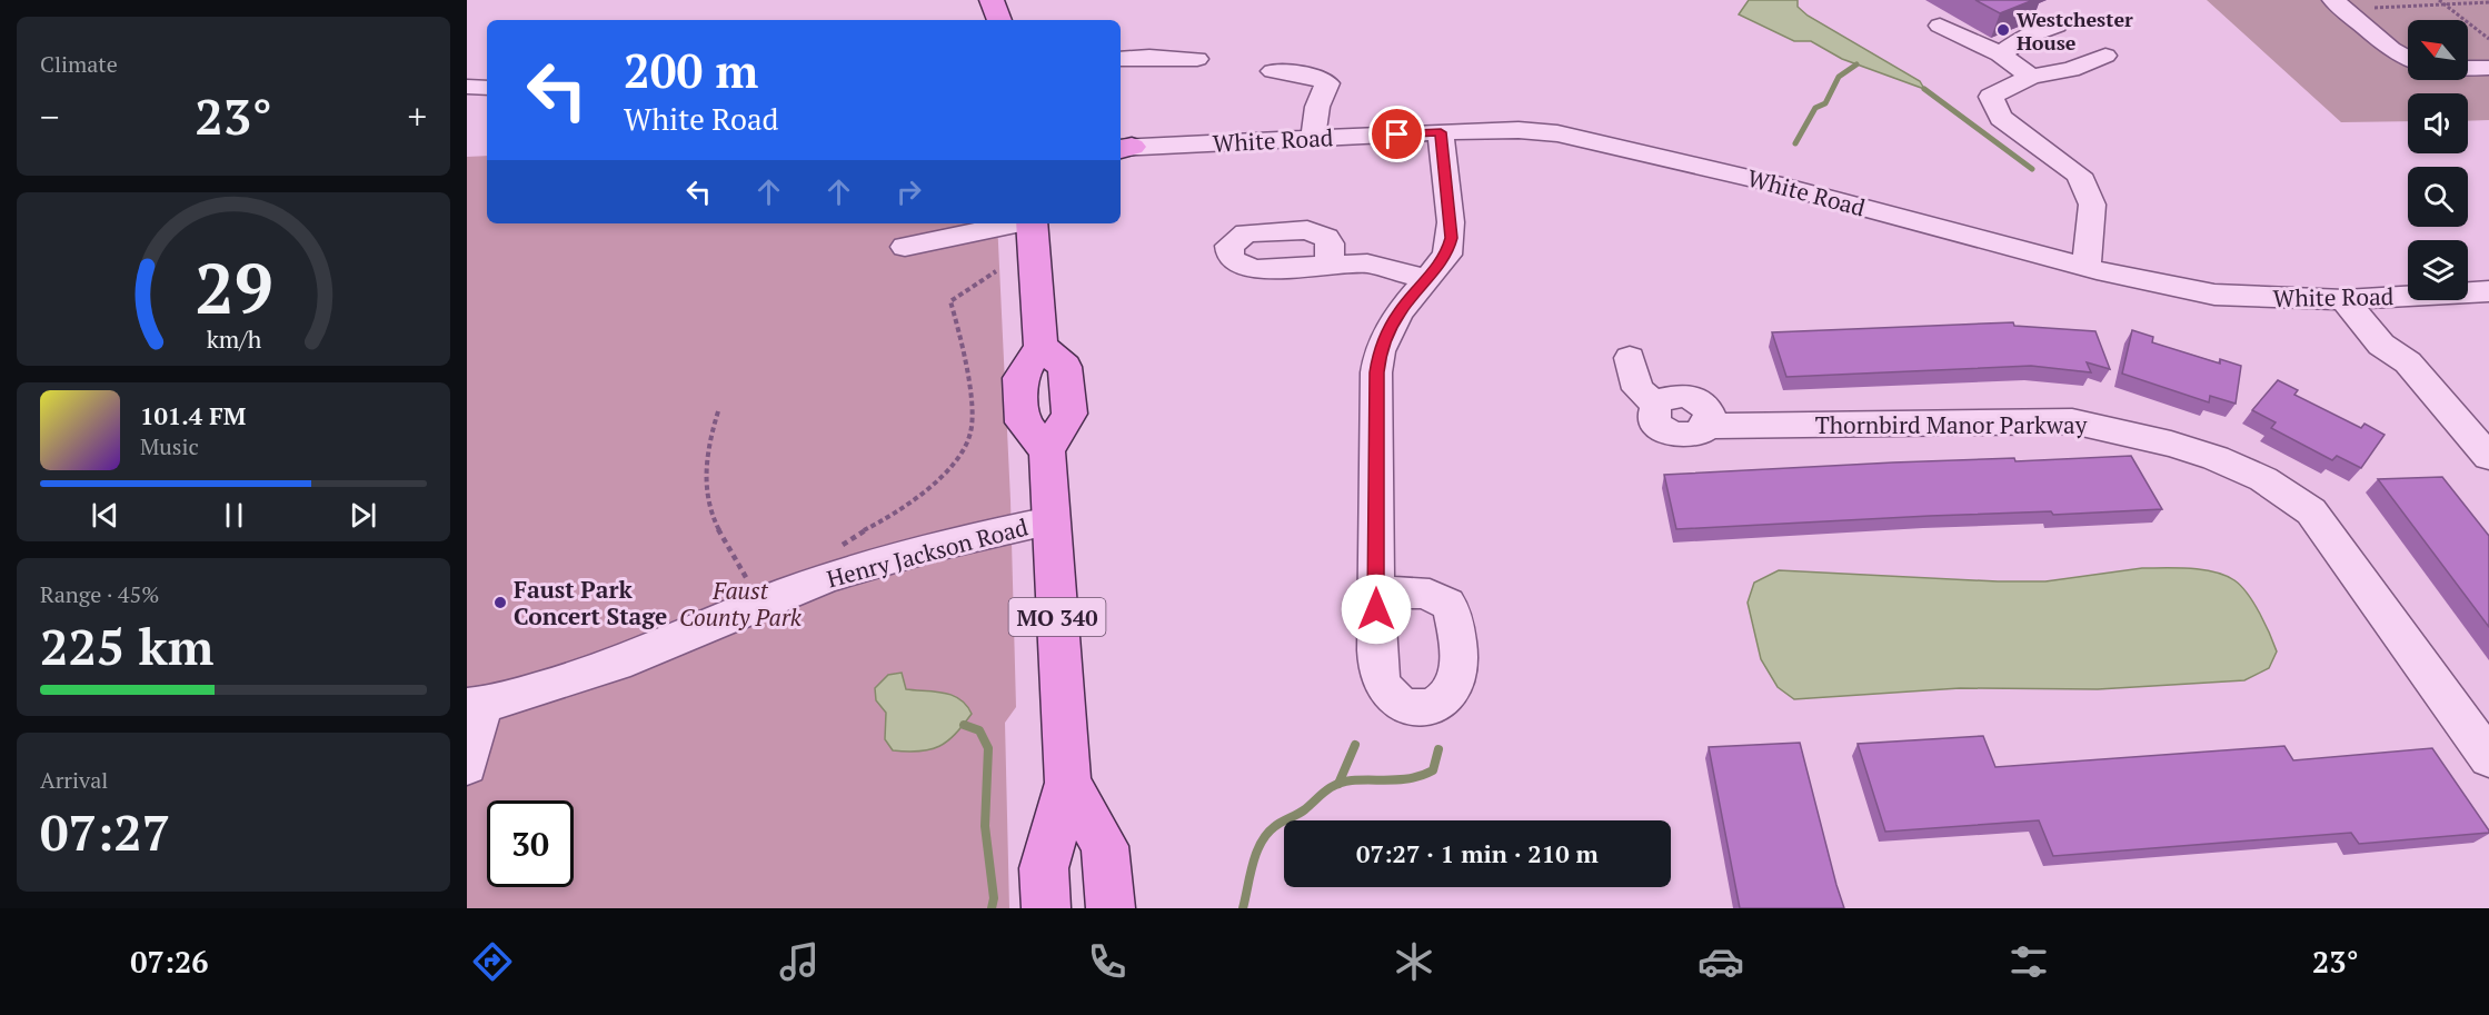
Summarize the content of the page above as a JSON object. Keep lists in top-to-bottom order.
{
  "streets": {
    "main road": ["MO 340"],
    "street": ["White Road", "Thornbird Manor Parkway", "Henry Jackson Road"]
  },
  "crossings": [
    ["Henry Jackson Road", "MO 340"]
  ],
  "parks": ["Faust County Park"],
  "places": ["Westchester House", "Faust Park Concert Stage"],
  "north": "top left",
  "page": {
    "tile": [
      "Climate",
      ["Range · 45%", "225 km"],
      ["Arrival", "07:27"]
    ],
    "turn": ["200 m", "White Road"],
    "heat": ["−", "23°", "+"],
    "song": ["101.4 FM", "Music"],
    "limit": "30",
    "trip": "07:27 · 1 min · 210 m",
    "tabs": ["07:26", "23°"],
    "gauge": ["29", "km/h"]
  }
}
